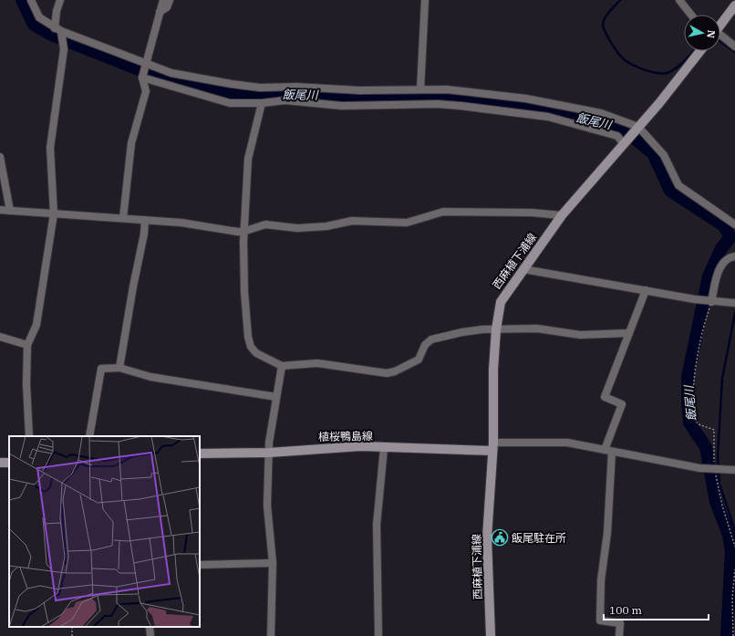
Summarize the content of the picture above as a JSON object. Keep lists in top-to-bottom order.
{
  "streets": {
    "main road": ["西麻植下浦線", "植桜鴨島線"]
  },
  "crossings": [
    ["西麻植下浦線", "植桜鴨島線"]
  ],
  "water": ["飯尾川"],
  "places": {
    "public building": ["飯尾駐在所"]
  },
  "scale_bar": "100 m",
  "north": "right"
}
